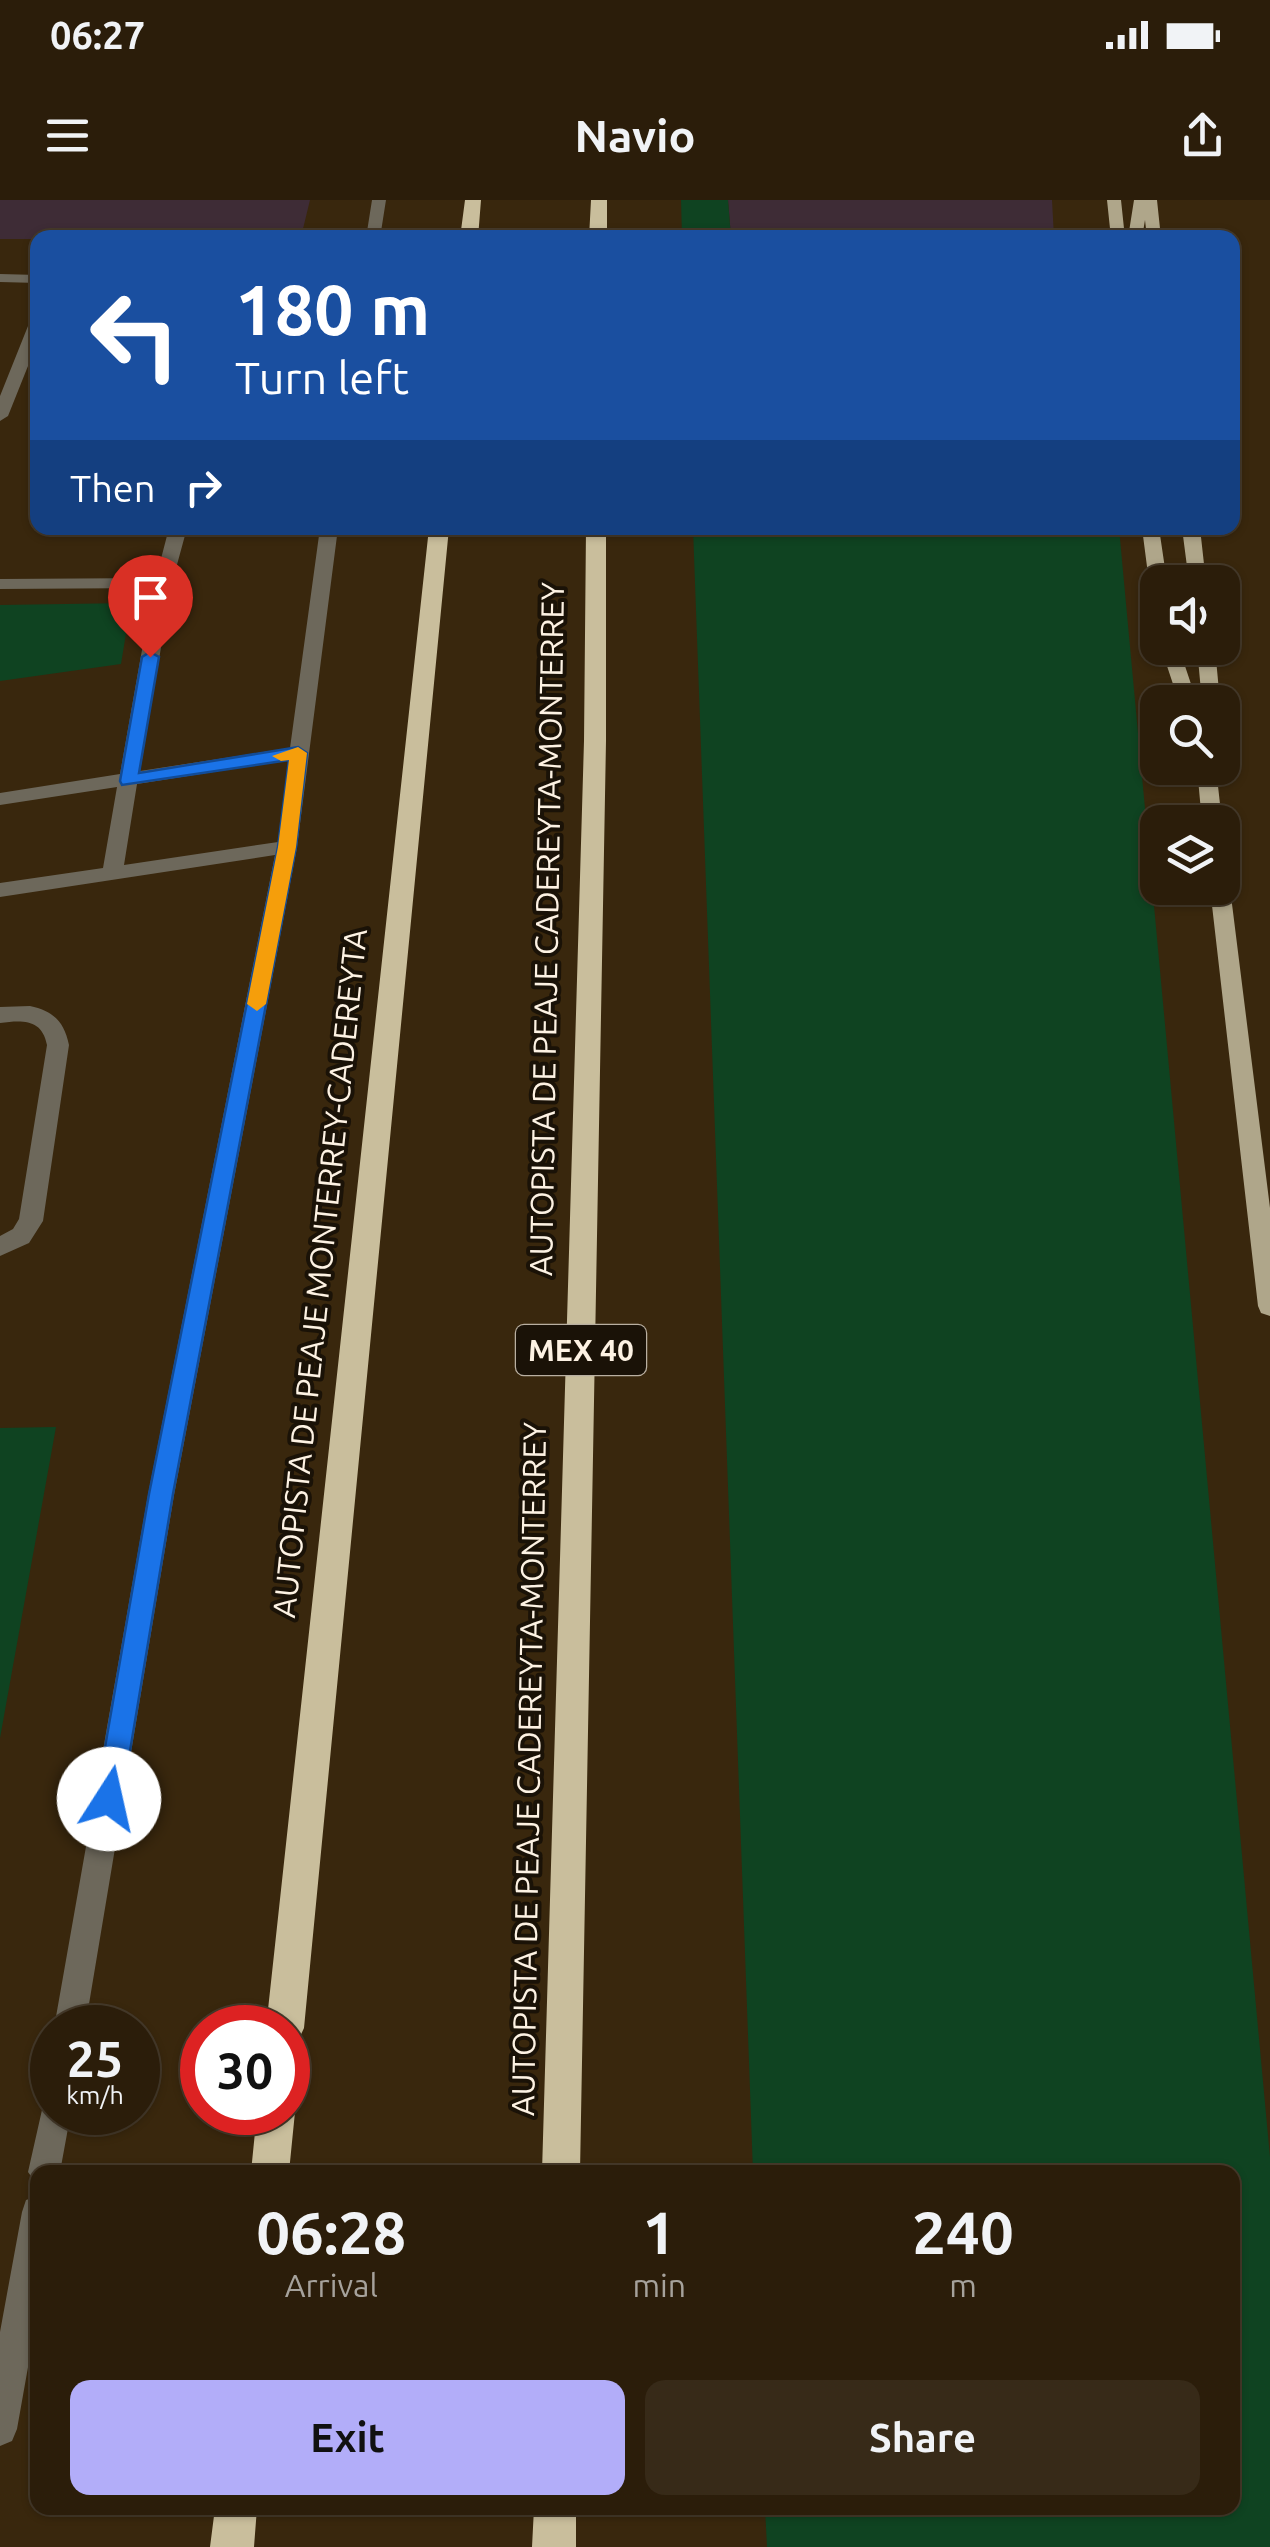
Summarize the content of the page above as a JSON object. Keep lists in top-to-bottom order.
{
  "streets": {
    "highway": ["AUTOPISTA DE PEAJE CADEREYTA-MONTERREY", "AUTOPISTA DE PEAJE MONTERREY-CADEREYTA", "MEX 40"]
  },
  "page": {
    "status": "06:27",
    "header": "Navio",
    "turn": ["180 m", "Turn left"],
    "then": "Then",
    "speed": "25 km/h",
    "limit": "30",
    "eta": [
      "06:28",
      "Arrival",
      "1",
      "min",
      "240",
      "m"
    ],
    "buttons": ["Exit", "Share"]
  }
}
